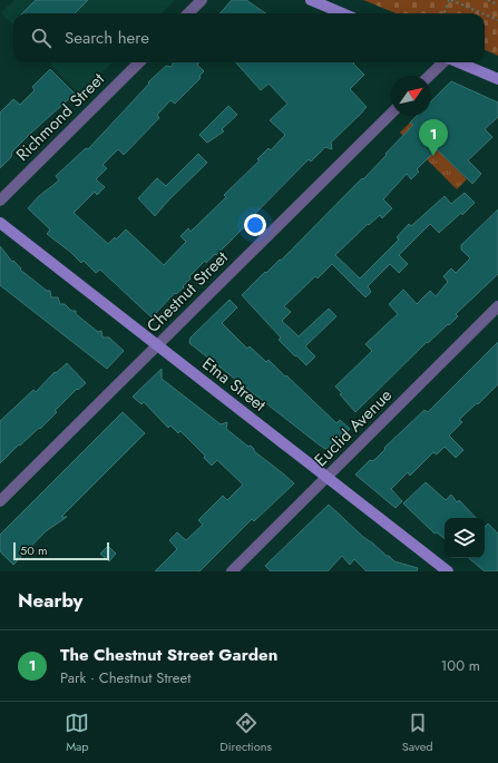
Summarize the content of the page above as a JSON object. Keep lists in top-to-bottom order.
{
  "streets": {
    "main road": ["Etna Street"],
    "street": ["Richmond Street", "Chestnut Street", "Euclid Avenue"]
  },
  "crossings": [
    ["Chestnut Street", "Etna Street"],
    ["Etna Street", "Euclid Avenue"]
  ],
  "scale_bar": "50 m",
  "north": "top right",
  "page": {
    "search": "Search here",
    "pins": "1",
    "scale": "50 m",
    "heading": "Nearby",
    "list": [
      {
        "mark": "1",
        "name": "The Chestnut Street Garden",
        "note": "Park · Chestnut Street",
        "value": "100 m"
      }
    ],
    "nav": ["Map", "Directions", "Saved"]
  }
}
